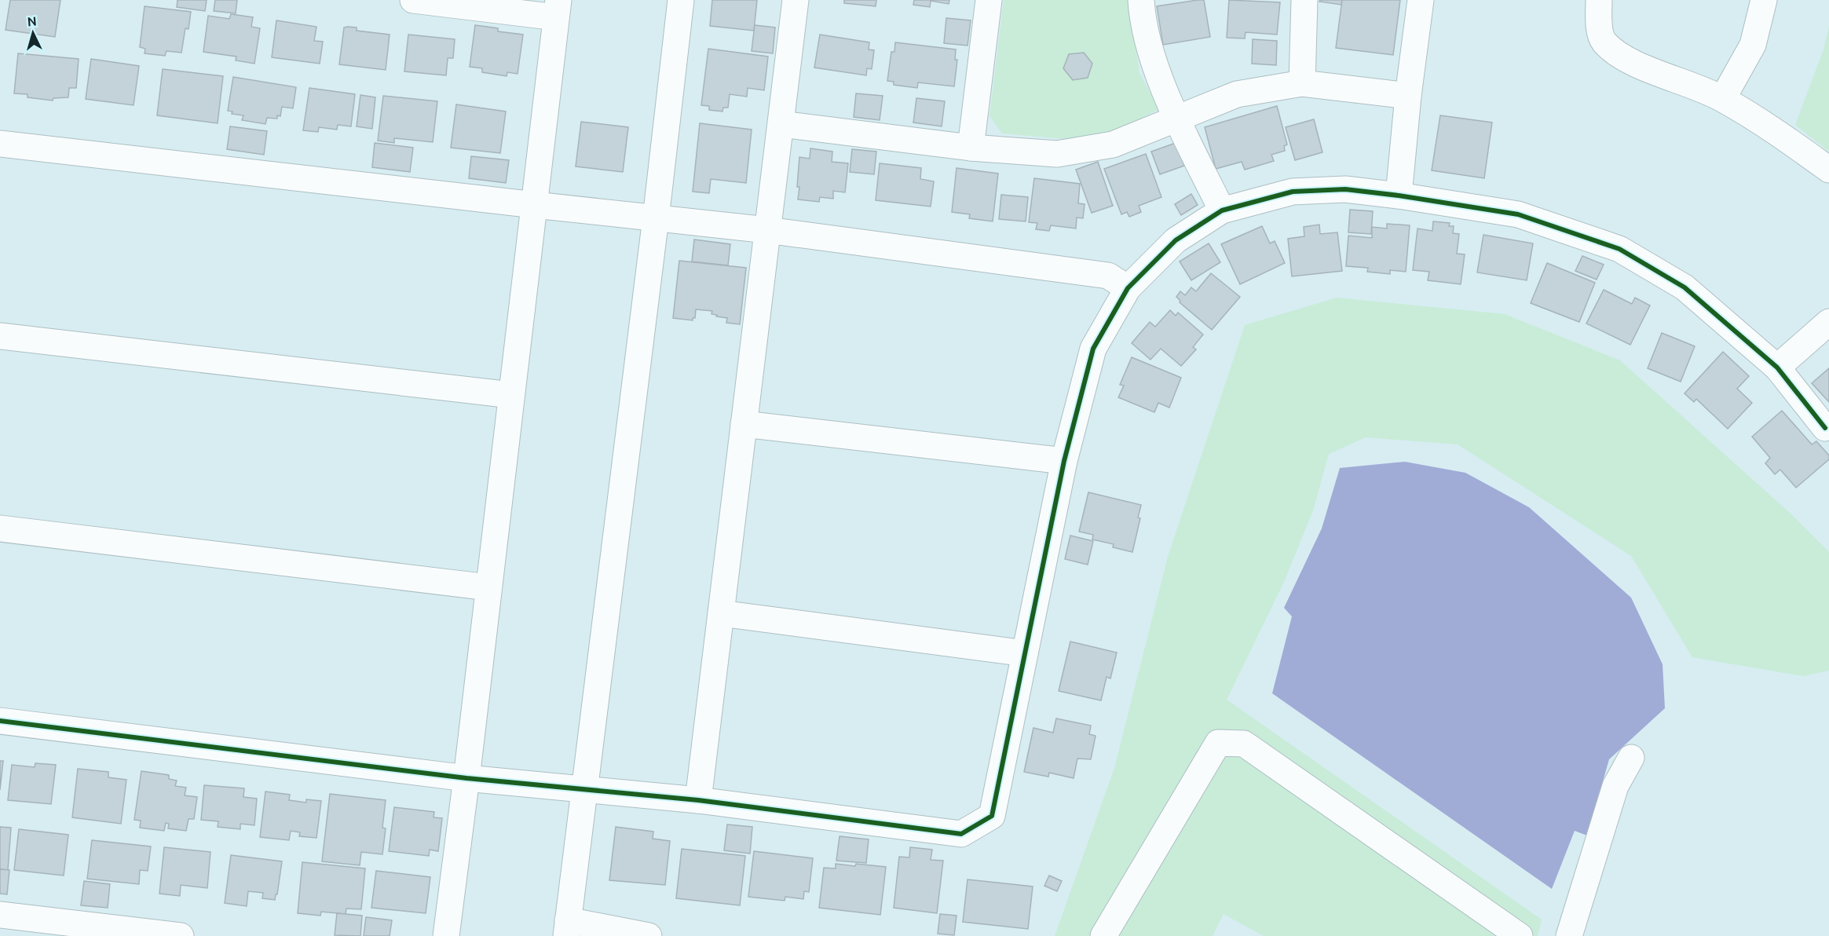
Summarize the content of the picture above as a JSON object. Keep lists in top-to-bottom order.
{
  "north": "top"
}
